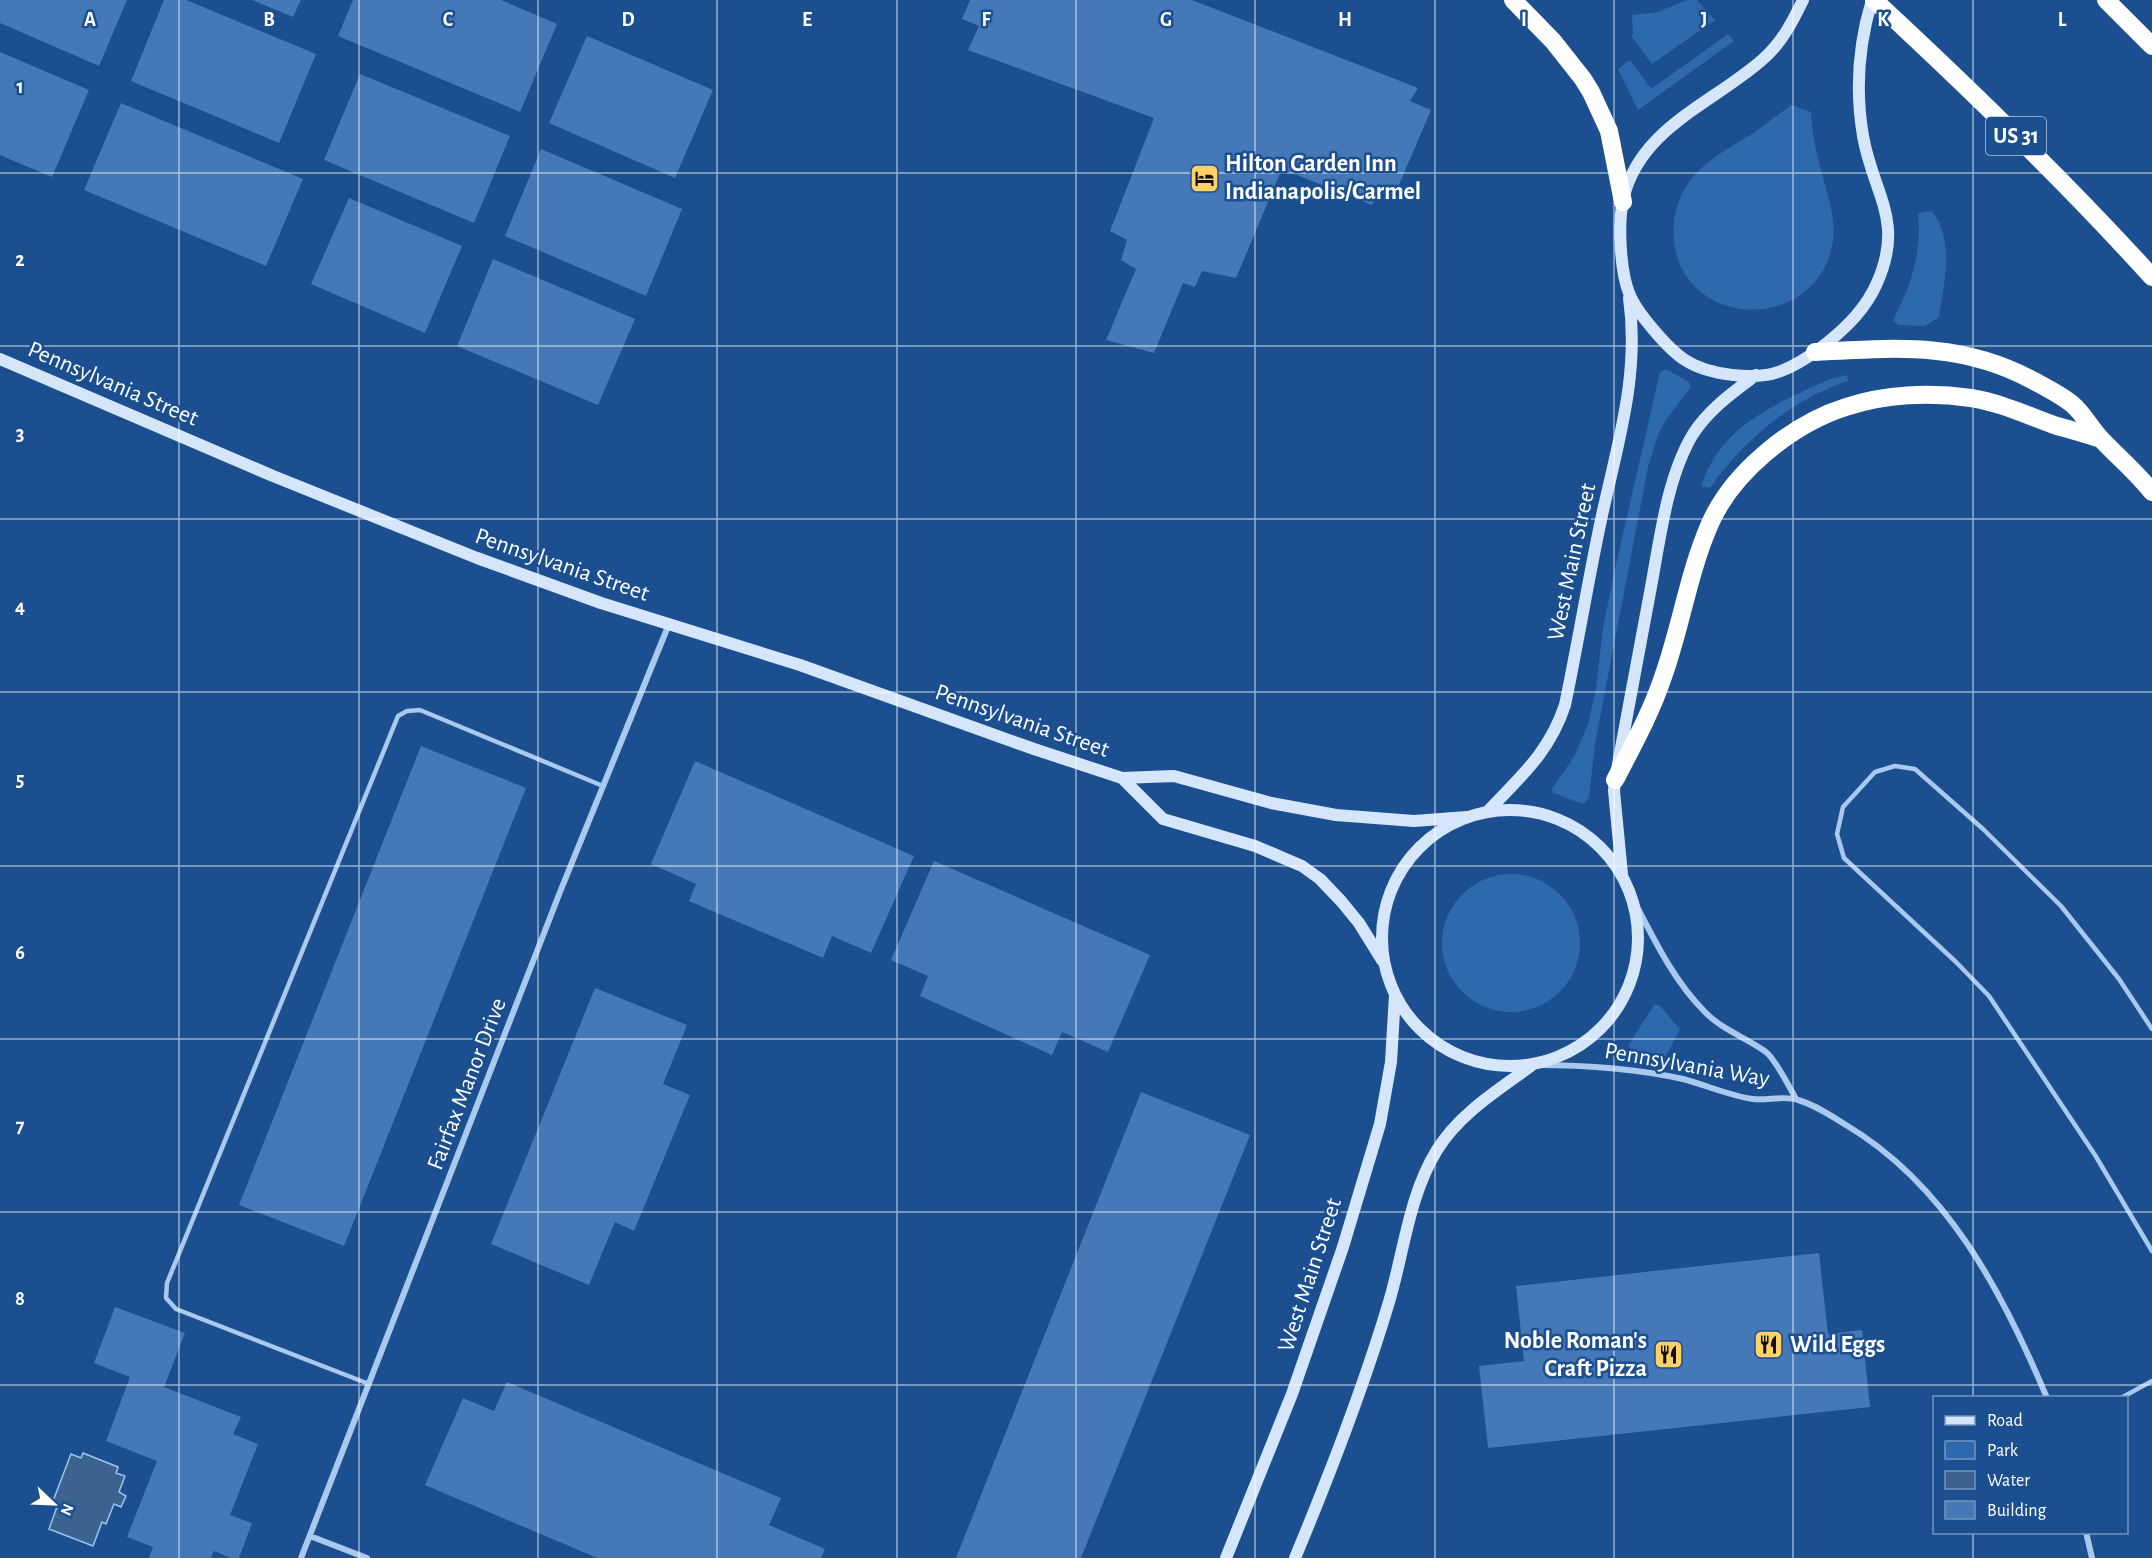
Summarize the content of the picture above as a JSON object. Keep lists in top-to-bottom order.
{
  "streets": {
    "highway": ["US 31"],
    "main road": ["Pennsylvania Street", "West Main Street"],
    "street": ["Pennsylvania Way", "Fairfax Manor Drive"]
  },
  "crossings": [
    ["Pennsylvania Street", "Fairfax Manor Drive"]
  ],
  "places": {
    "hotel": ["Hilton Garden Inn Indianapolis/Carmel"],
    "restaurant": ["Wild Eggs", "Noble Roman's Craft Pizza"]
  },
  "legend": [
    "Road",
    "Park",
    "Water",
    "Building"
  ],
  "north": "bottom right",
  "grid": {
    "columns": [
      "A",
      "B",
      "C",
      "D",
      "E",
      "F",
      "G",
      "H",
      "I",
      "J",
      "K",
      "L"
    ],
    "rows": [
      "1",
      "2",
      "3",
      "4",
      "5",
      "6",
      "7",
      "8"
    ]
  }
}
